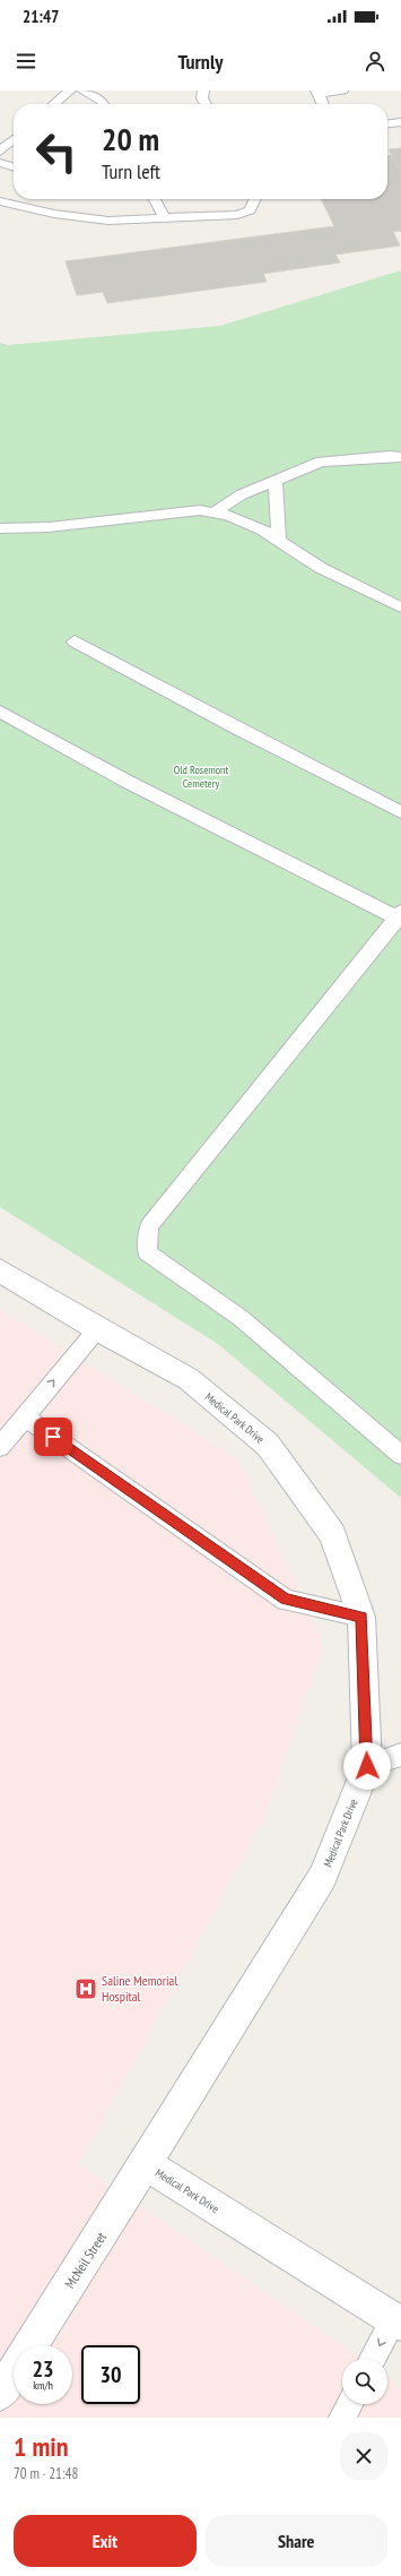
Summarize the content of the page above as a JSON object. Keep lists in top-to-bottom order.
{
  "streets": {
    "street": ["Medical Park Drive", "McNeil Street"]
  },
  "crossings": [
    ["Medical Park Drive", "McNeil Street"]
  ],
  "parks": ["Old Rosemont Cemetery"],
  "places": {
    "hospital": ["Saline Memorial Hospital"]
  },
  "page": {
    "status": "21:47",
    "header": "Turnly",
    "turn": ["20 m", "Turn left"],
    "speed": "23 km/h",
    "limit": "30",
    "heading": ["1 min", "70 m · 21:48"],
    "buttons": ["Exit", "Share"]
  }
}
